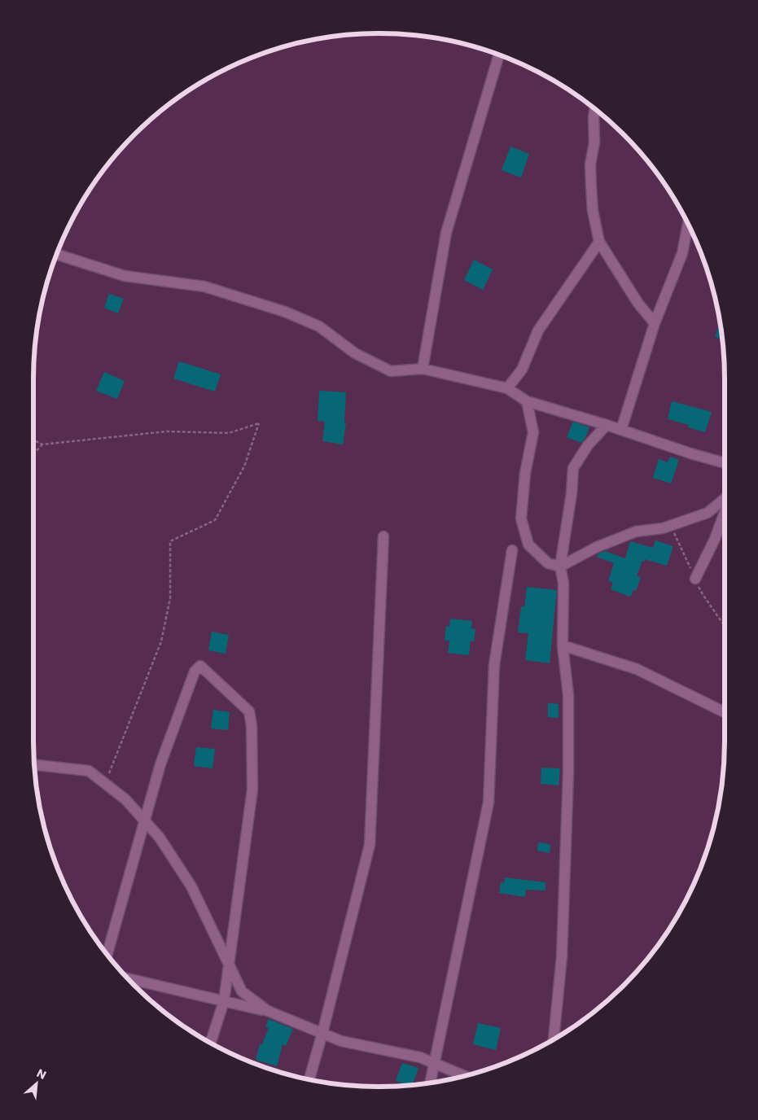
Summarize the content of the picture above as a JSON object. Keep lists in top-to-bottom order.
{
  "north": "top right"
}
